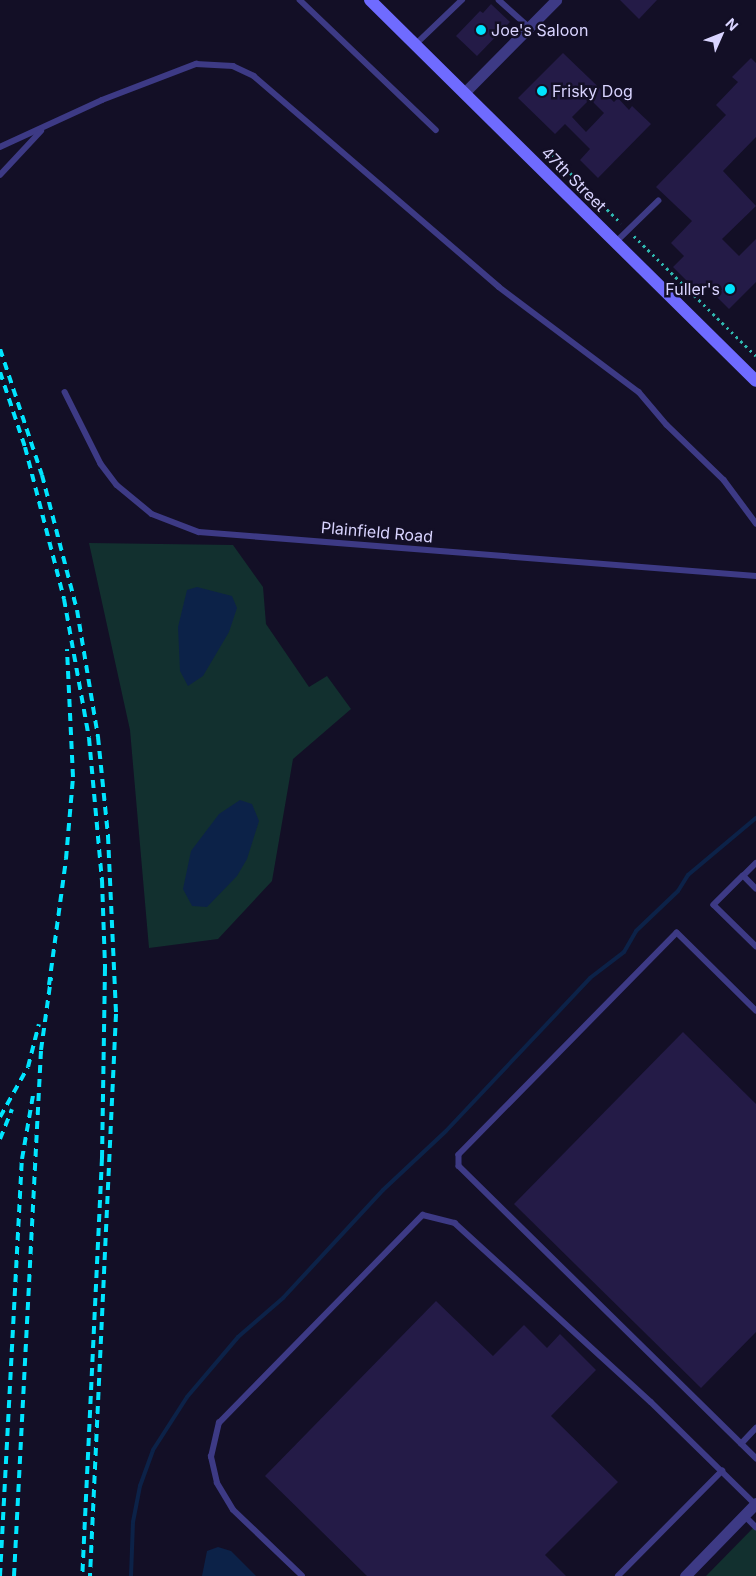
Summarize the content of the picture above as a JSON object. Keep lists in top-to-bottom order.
{
  "streets": {
    "main road": ["47th Street"],
    "lane": ["Plainfield Road"]
  },
  "places": ["Joe's Saloon", "Frisky Dog", "Fuller's"],
  "north": "top right"
}
